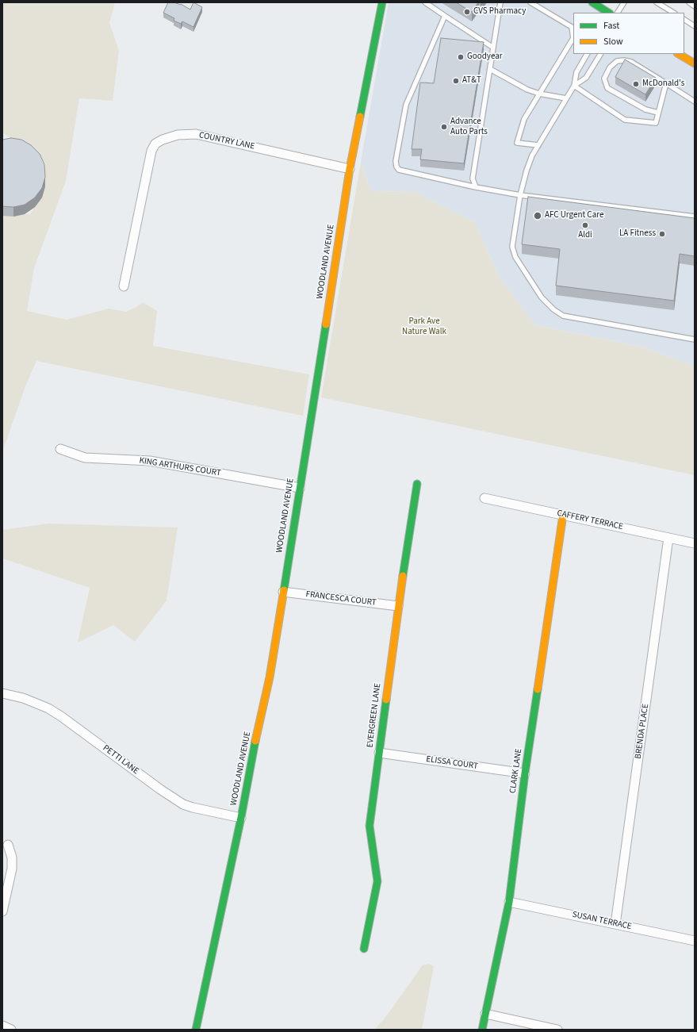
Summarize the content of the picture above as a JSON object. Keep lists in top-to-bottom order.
{
  "streets": {
    "street": [
      "COUNTRY LANE",
      "WOODLAND AVENUE",
      "KING ARTHURS COURT",
      "CAFFERY TERRACE",
      "FRANCESCA COURT",
      "EVERGREEN LANE",
      "BRENDA PLACE",
      "PETTI LANE",
      "ELISSA COURT",
      "CLARK LANE",
      "SUSAN TERRACE"
    ]
  },
  "crossings": [
    ["COUNTRY LANE", "WOODLAND AVENUE"],
    ["WOODLAND AVENUE", "KING ARTHURS COURT"],
    ["WOODLAND AVENUE", "FRANCESCA COURT"],
    ["WOODLAND AVENUE", "PETTI LANE"],
    ["CAFFERY TERRACE", "BRENDA PLACE"],
    ["CAFFERY TERRACE", "CLARK LANE"],
    ["FRANCESCA COURT", "EVERGREEN LANE"],
    ["EVERGREEN LANE", "ELISSA COURT"],
    ["BRENDA PLACE", "SUSAN TERRACE"],
    ["ELISSA COURT", "CLARK LANE"],
    ["CLARK LANE", "SUSAN TERRACE"]
  ],
  "parks": ["Park Ave Nature Walk"],
  "places": [
    "CVS Pharmacy",
    "Goodyear",
    "AT&T",
    "McDonald's",
    "Advance Auto Parts",
    "AFC Urgent Care",
    "Aldi",
    "LA Fitness"
  ],
  "legend": ["Fast", "Slow"]
}
